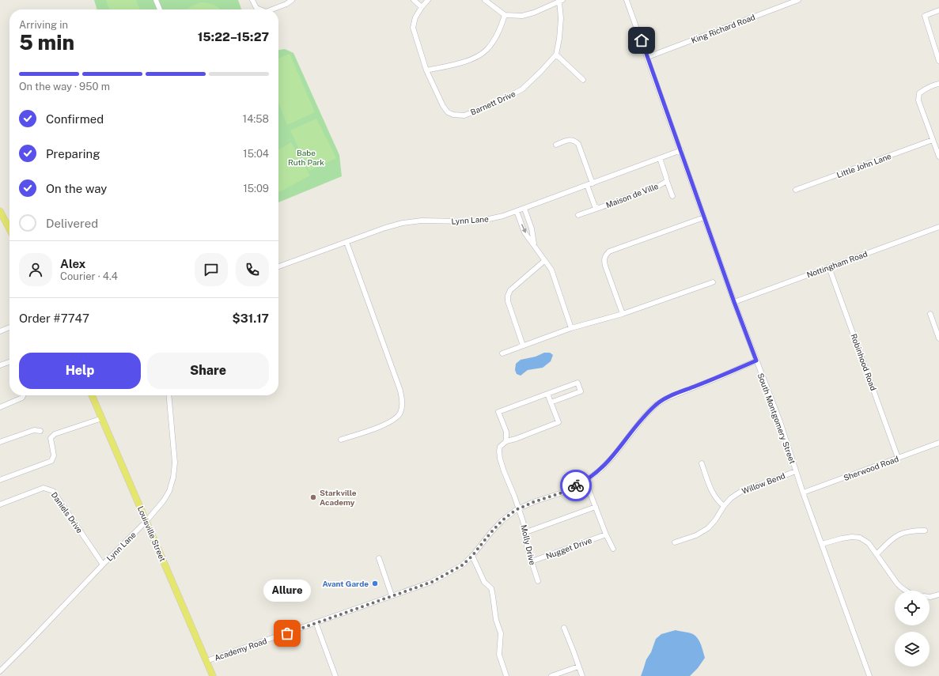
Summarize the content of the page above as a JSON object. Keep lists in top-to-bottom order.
{
  "streets": {
    "main road": ["Louisville Street"],
    "street": [
      "King Richard Road",
      "Barnett Drive",
      "Little John Lane",
      "Maison de Ville",
      "Lynn Lane",
      "Nottingham Road",
      "Robinhood Road",
      "South Montgomery Street",
      "Sherwood Road",
      "Willow Bend",
      "Daniels Drive",
      "Molly Drive",
      "Nugget Drive",
      "Academy Road"
    ]
  },
  "crossings": [
    ["King Richard Road", "South Montgomery Street"],
    ["Maison de Ville", "Lynn Lane"],
    ["Lynn Lane", "South Montgomery Street"],
    ["Lynn Lane", "Daniels Drive"],
    ["Lynn Lane", "Louisville Street"],
    ["Nottingham Road", "Robinhood Road"],
    ["Nottingham Road", "South Montgomery Street"],
    ["Robinhood Road", "Sherwood Road"],
    ["South Montgomery Street", "Sherwood Road"],
    ["South Montgomery Street", "Willow Bend"],
    ["South Montgomery Street", "Academy Road"],
    ["Louisville Street", "Academy Road"],
    ["Molly Drive", "Nugget Drive"],
    ["Molly Drive", "Academy Road"]
  ],
  "parks": ["Babe Ruth Park"],
  "places": ["Starkville Academy", "Avant Garde", "Allure"],
  "page": {
    "heading": ["5 min", "Arriving in", "15:22–15:27"],
    "panel": [
      "Alex",
      "Courier · 4.4",
      "Order #7747",
      "$31.17"
    ],
    "bar": "On the way · 950 m",
    "list": [
      ["Confirmed", "14:58"],
      ["Preparing", "15:04"],
      ["On the way", "15:09"],
      "Delivered"
    ],
    "buttons": ["Help", "Share"],
    "bubble": "Allure"
  }
}
